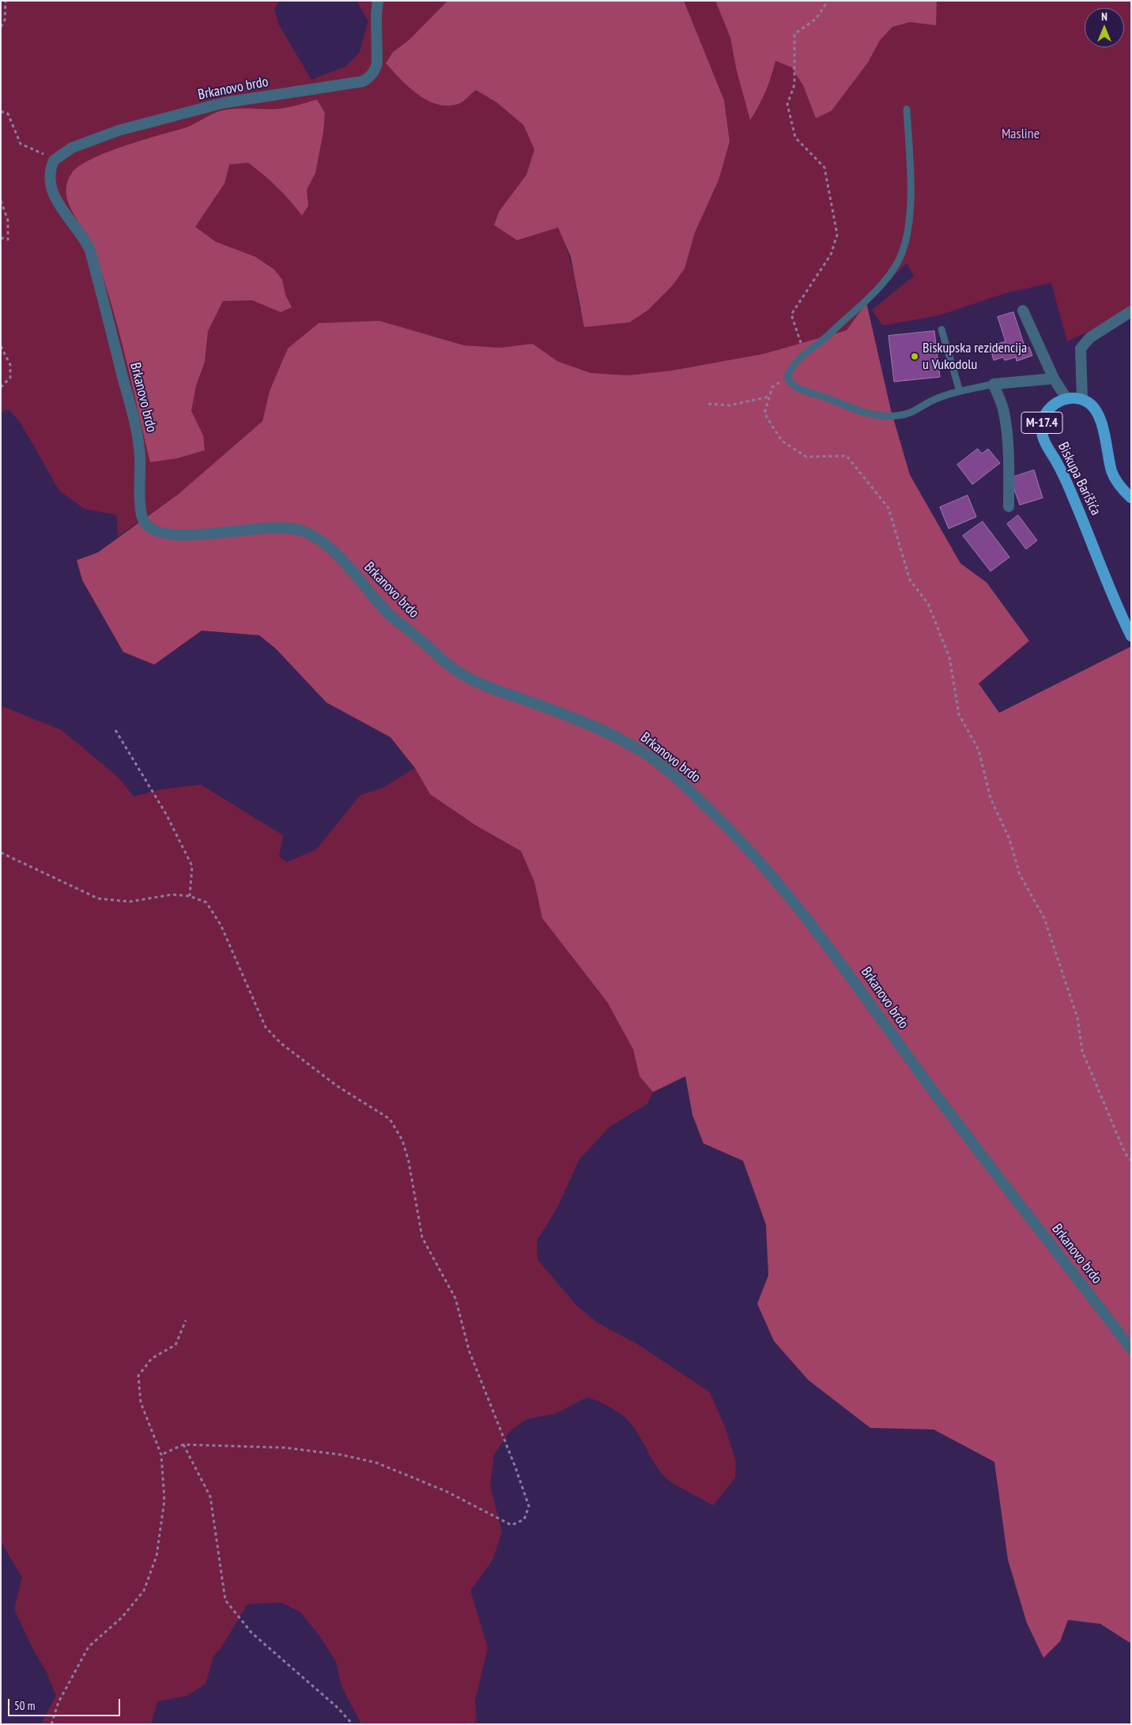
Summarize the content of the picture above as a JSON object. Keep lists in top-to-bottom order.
{
  "streets": {
    "main road": ["M-17.4", "Biskupa Barišića"],
    "street": ["Brkanovo brdo"]
  },
  "crossings": [
    ["M-17.4", "Biskupa Barišića"]
  ],
  "parks": ["Masline"],
  "places": ["Biskupska rezidencija u Vukodolu"],
  "scale_bar": "50 m",
  "north": "top"
}
